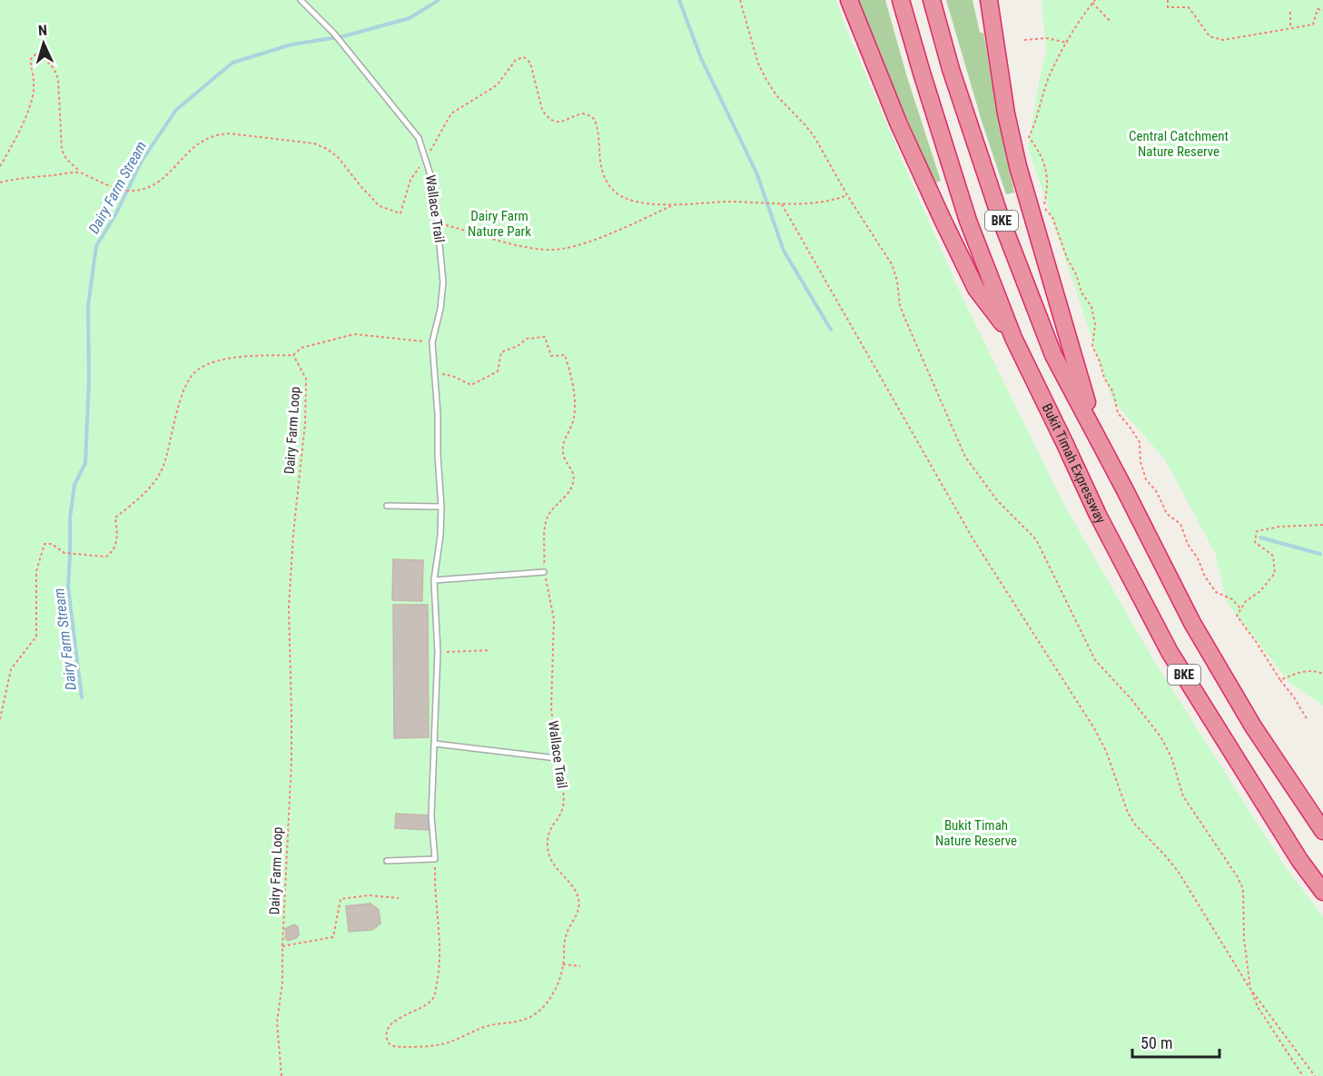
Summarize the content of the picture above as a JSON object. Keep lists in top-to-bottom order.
{
  "streets": {
    "highway": ["BKE", "Bukit Timah Expressway"],
    "lane": ["Wallace Trail"],
    "path": ["Dairy Farm Loop"]
  },
  "water": ["Dairy Farm Stream"],
  "parks": ["Central Catchment Nature Reserve", "Dairy Farm Nature Park", "Bukit Timah Nature Reserve"],
  "scale_bar": "50 m",
  "north": "top"
}
